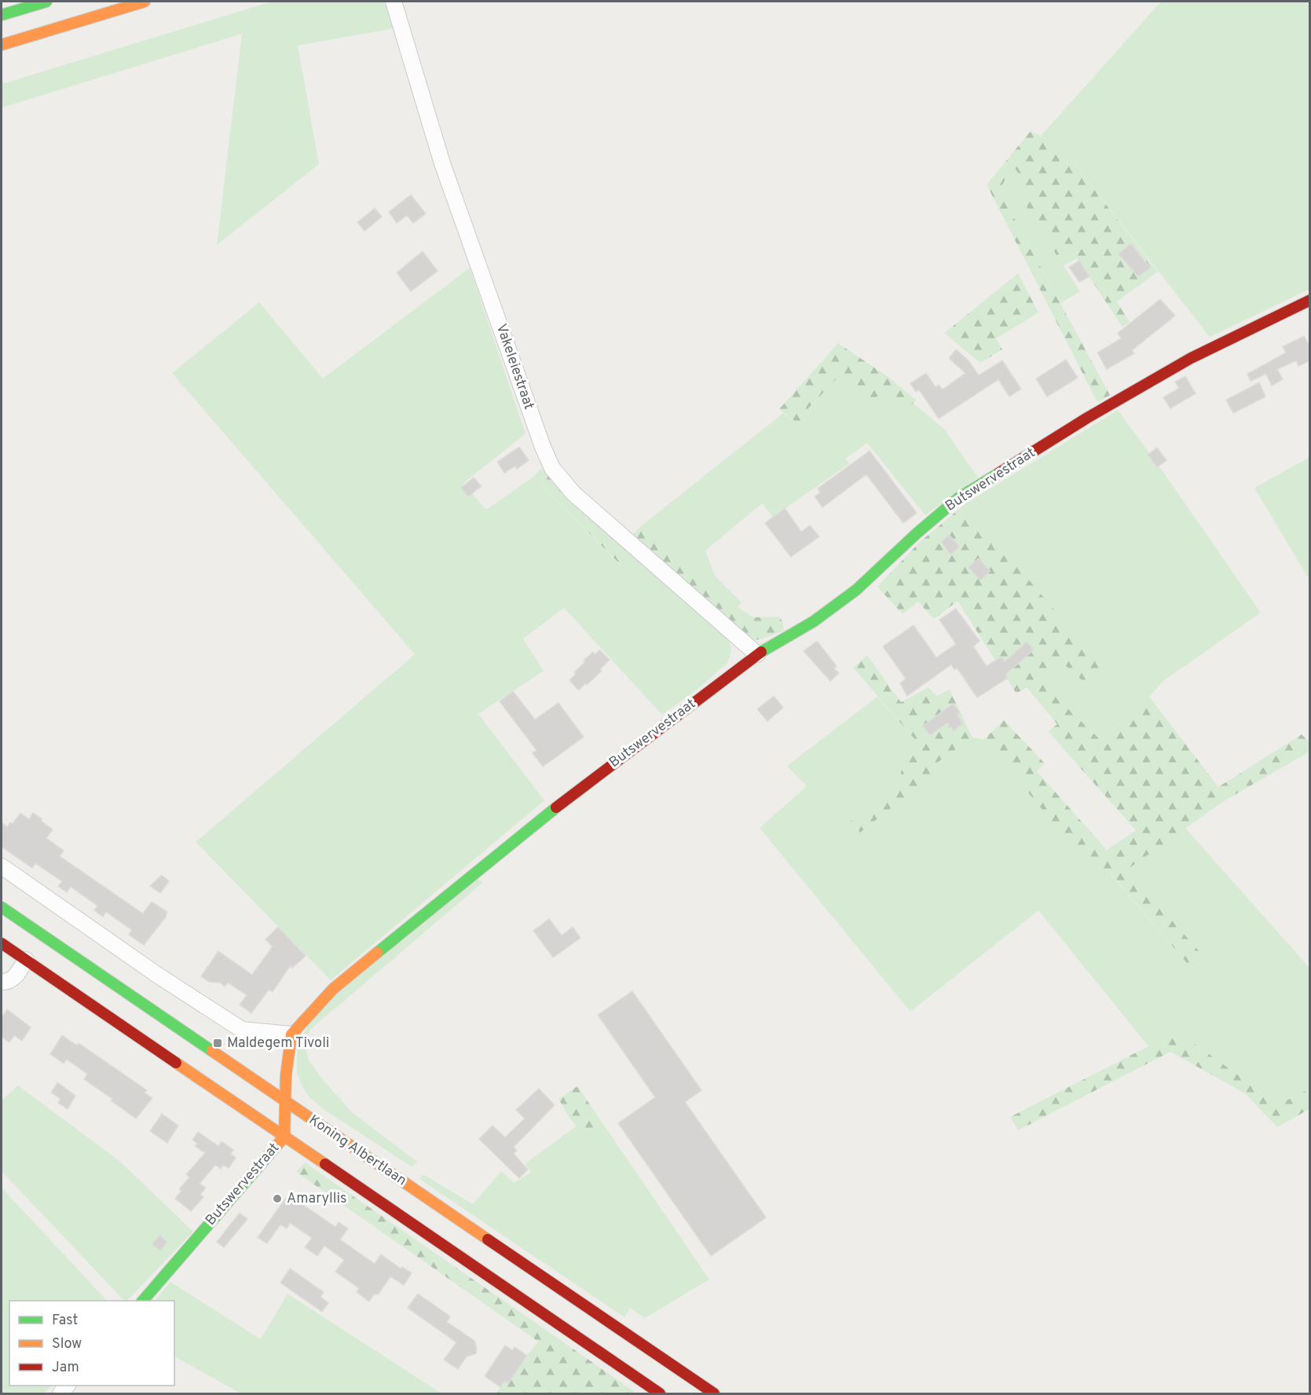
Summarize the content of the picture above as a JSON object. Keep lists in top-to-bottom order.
{
  "streets": {
    "main road": ["Butswervestraat", "Koning Albertlaan"],
    "street": ["Vakeleiestraat"]
  },
  "crossings": [
    ["Vakeleiestraat", "Butswervestraat"],
    ["Butswervestraat", "Koning Albertlaan"]
  ],
  "places": {
    "transit": ["Maldegem Tivoli"],
    "other": ["Amaryllis"]
  },
  "legend": ["Fast", "Slow", "Jam"]
}
